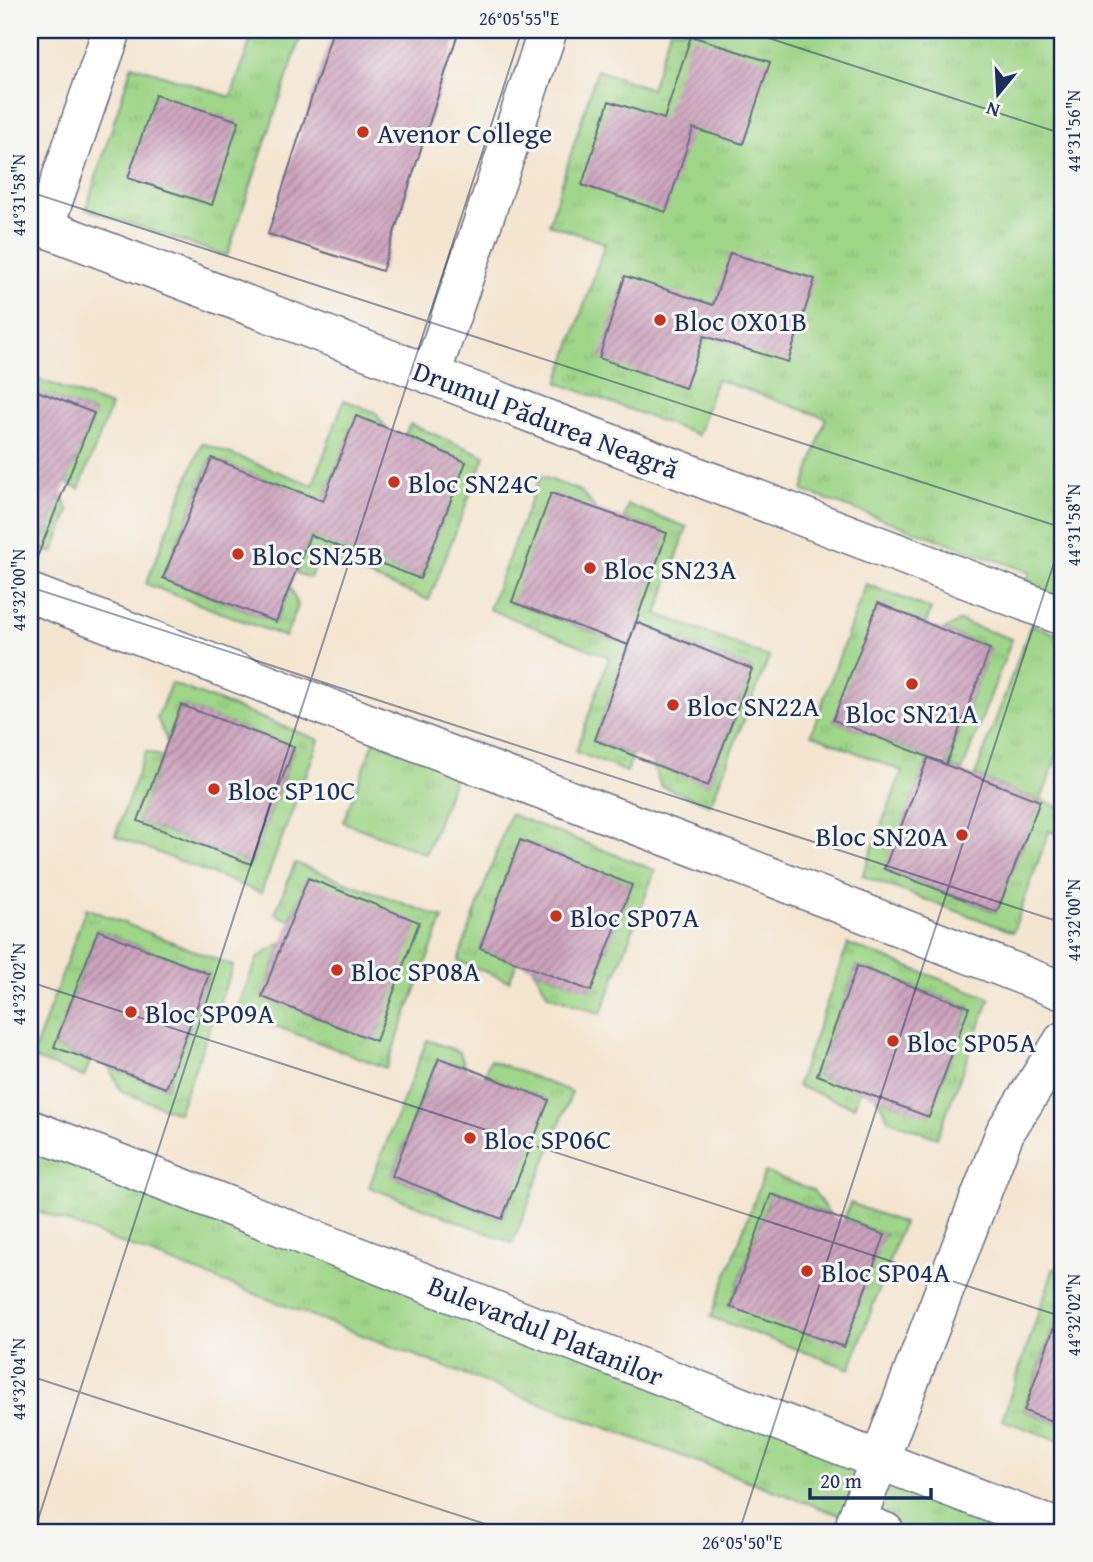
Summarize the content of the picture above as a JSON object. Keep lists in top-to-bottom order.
{
  "streets": {
    "street": ["Drumul Pădurea Neagră", "Bulevardul Platanilor"]
  },
  "places": [
    "Avenor College",
    "Bloc OX01B",
    "Bloc SN24C",
    "Bloc SN25B",
    "Bloc SN23A",
    "Bloc SN21A",
    "Bloc SN22A",
    "Bloc SP10C",
    "Bloc SN20A",
    "Bloc SP07A",
    "Bloc SP08A",
    "Bloc SP09A",
    "Bloc SP05A",
    "Bloc SP06C",
    "Bloc SP04A"
  ],
  "scale_bar": "20 m",
  "north": "bottom",
  "coordinates": [
    "26°05'55\"E",
    "44°31'56\"N",
    "44°31'58\"N",
    "44°32'00\"N",
    "44°32'02\"N",
    "44°32'04\"N",
    "26°05'50\"E"
  ]
}
